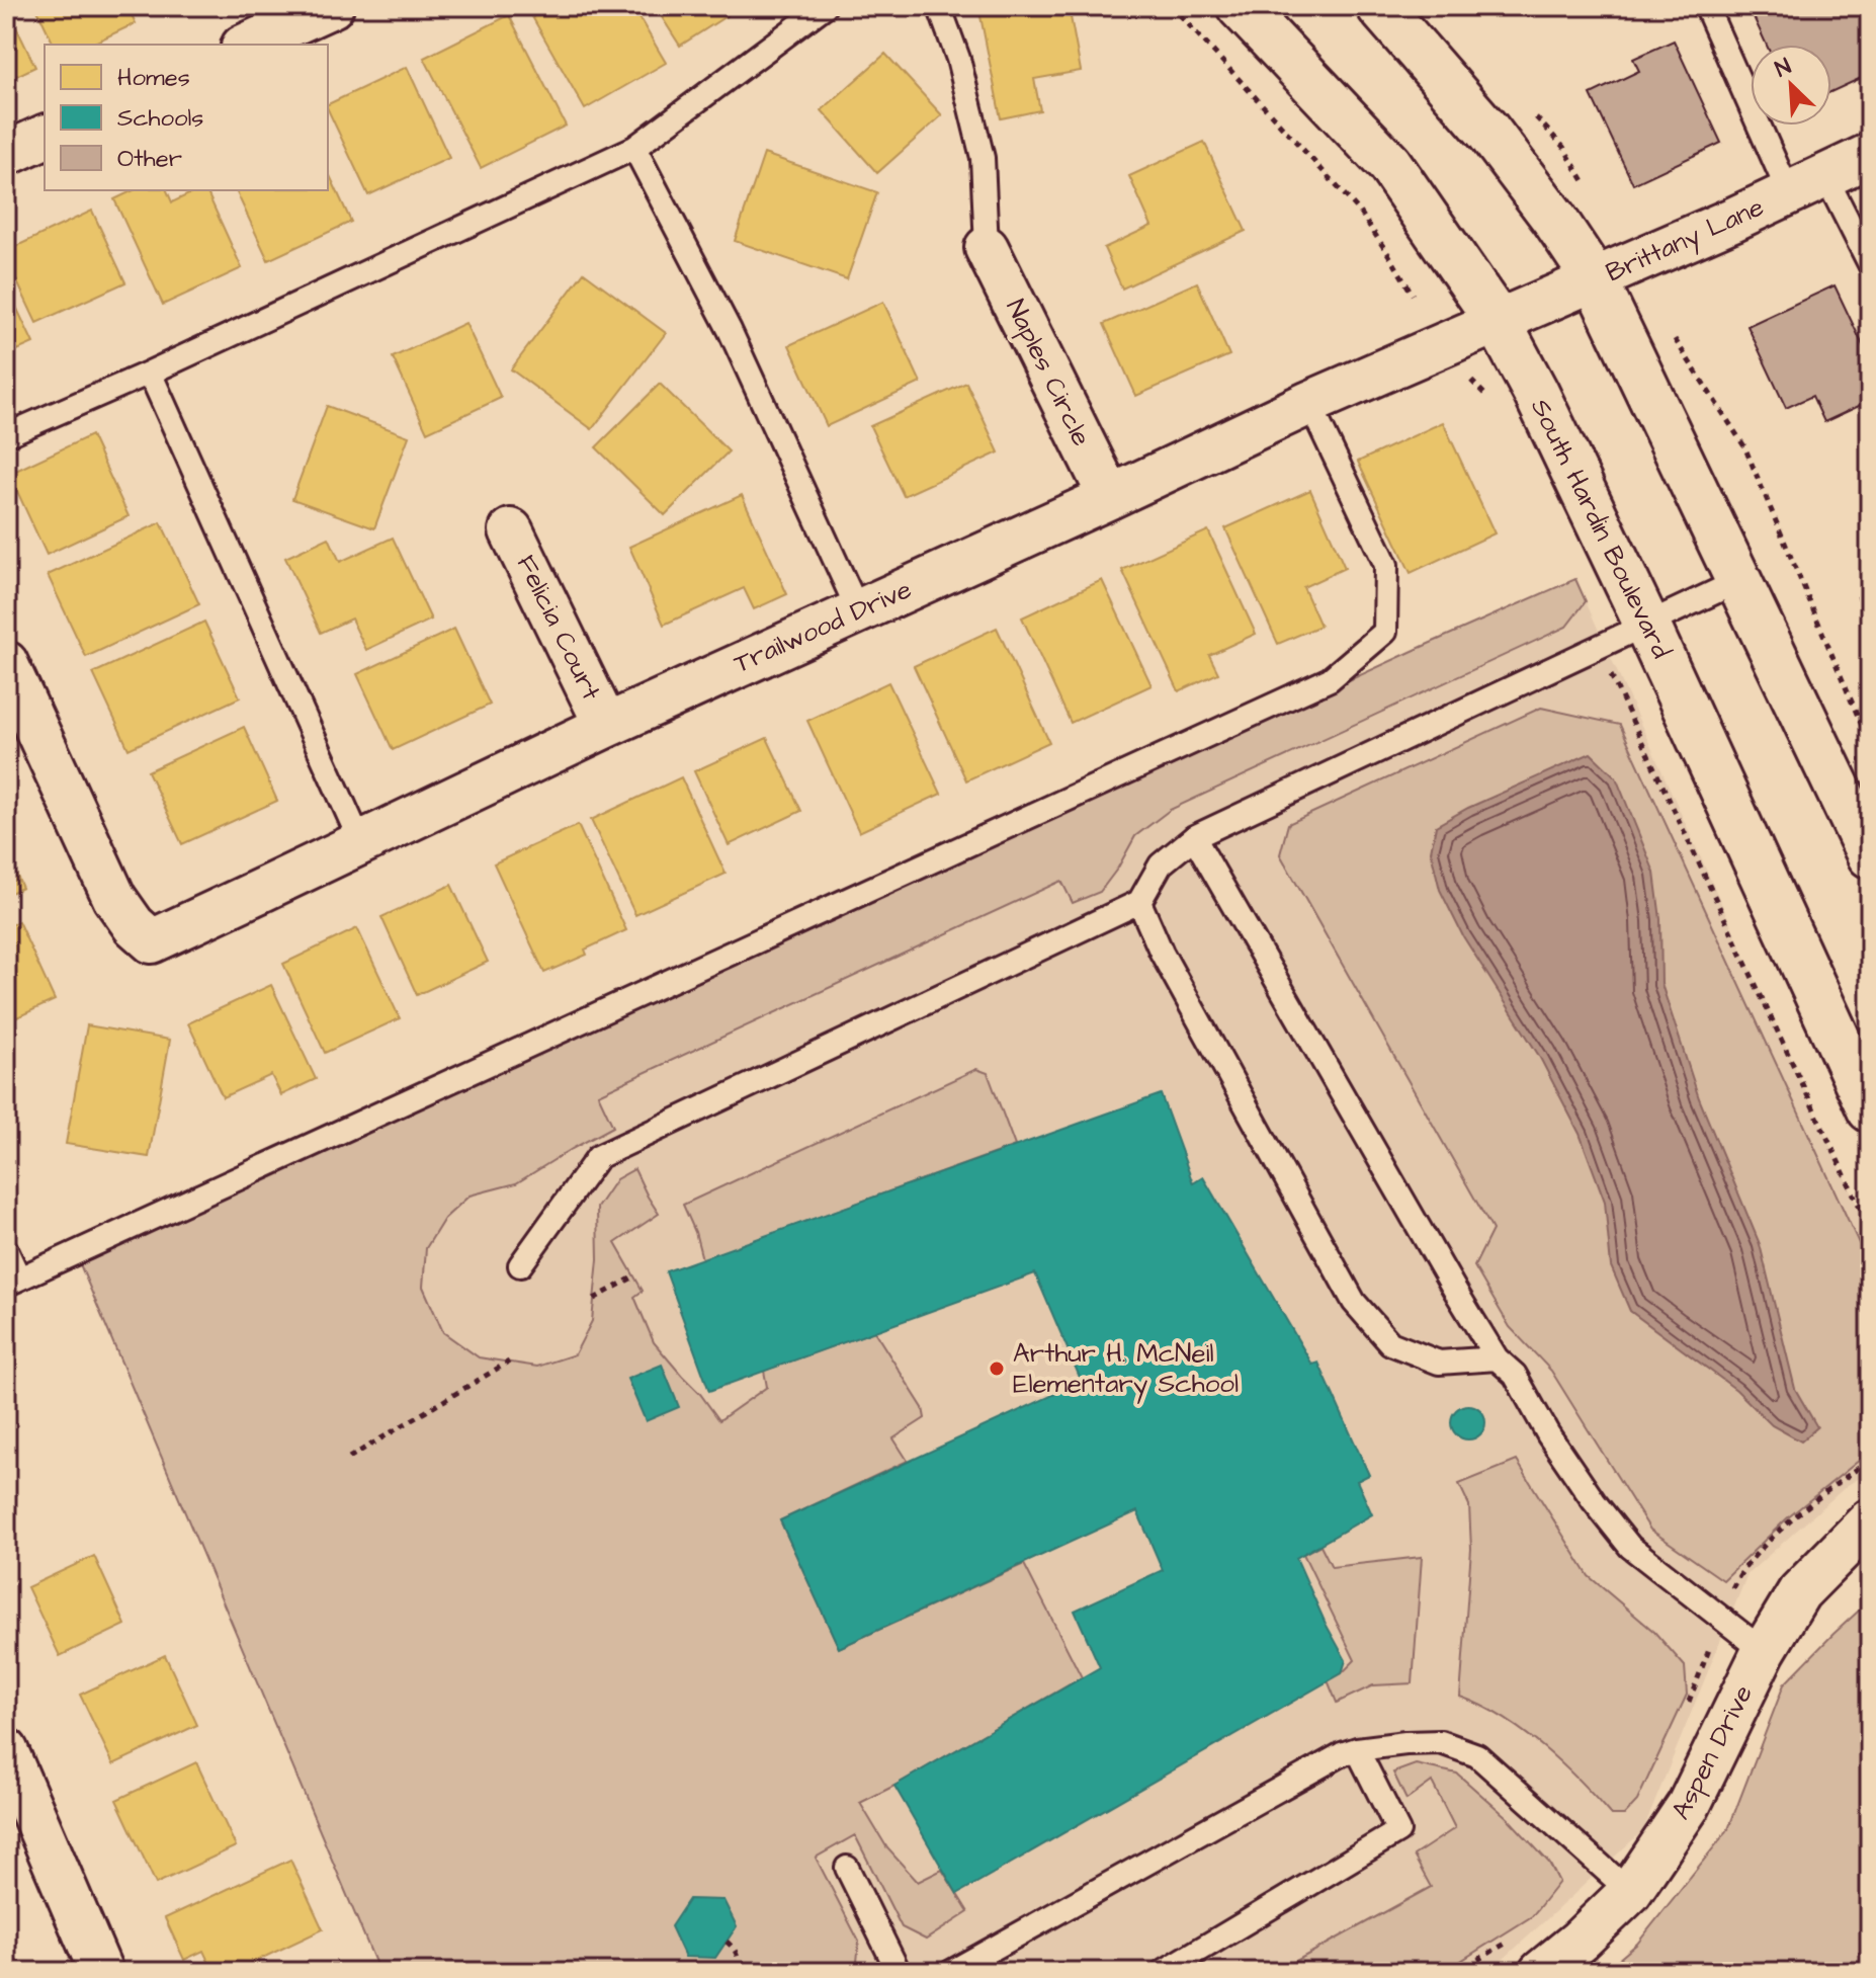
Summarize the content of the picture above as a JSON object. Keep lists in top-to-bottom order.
{
  "streets": {
    "main road": ["South Hardin Boulevard"],
    "street": [
      "Brittany Lane",
      "Naples Circle",
      "Trailwood Drive",
      "Felicia Court",
      "Aspen Drive"
    ]
  },
  "crossings": [
    ["Brittany Lane", "South Hardin Boulevard"],
    ["Brittany Lane", "Trailwood Drive"],
    ["Naples Circle", "Trailwood Drive"],
    ["South Hardin Boulevard", "Trailwood Drive"],
    ["Trailwood Drive", "Felicia Court"]
  ],
  "places": ["Arthur H. McNeil Elementary School"],
  "legend": ["Homes", "Schools", "Other"],
  "north": "top left"
}
